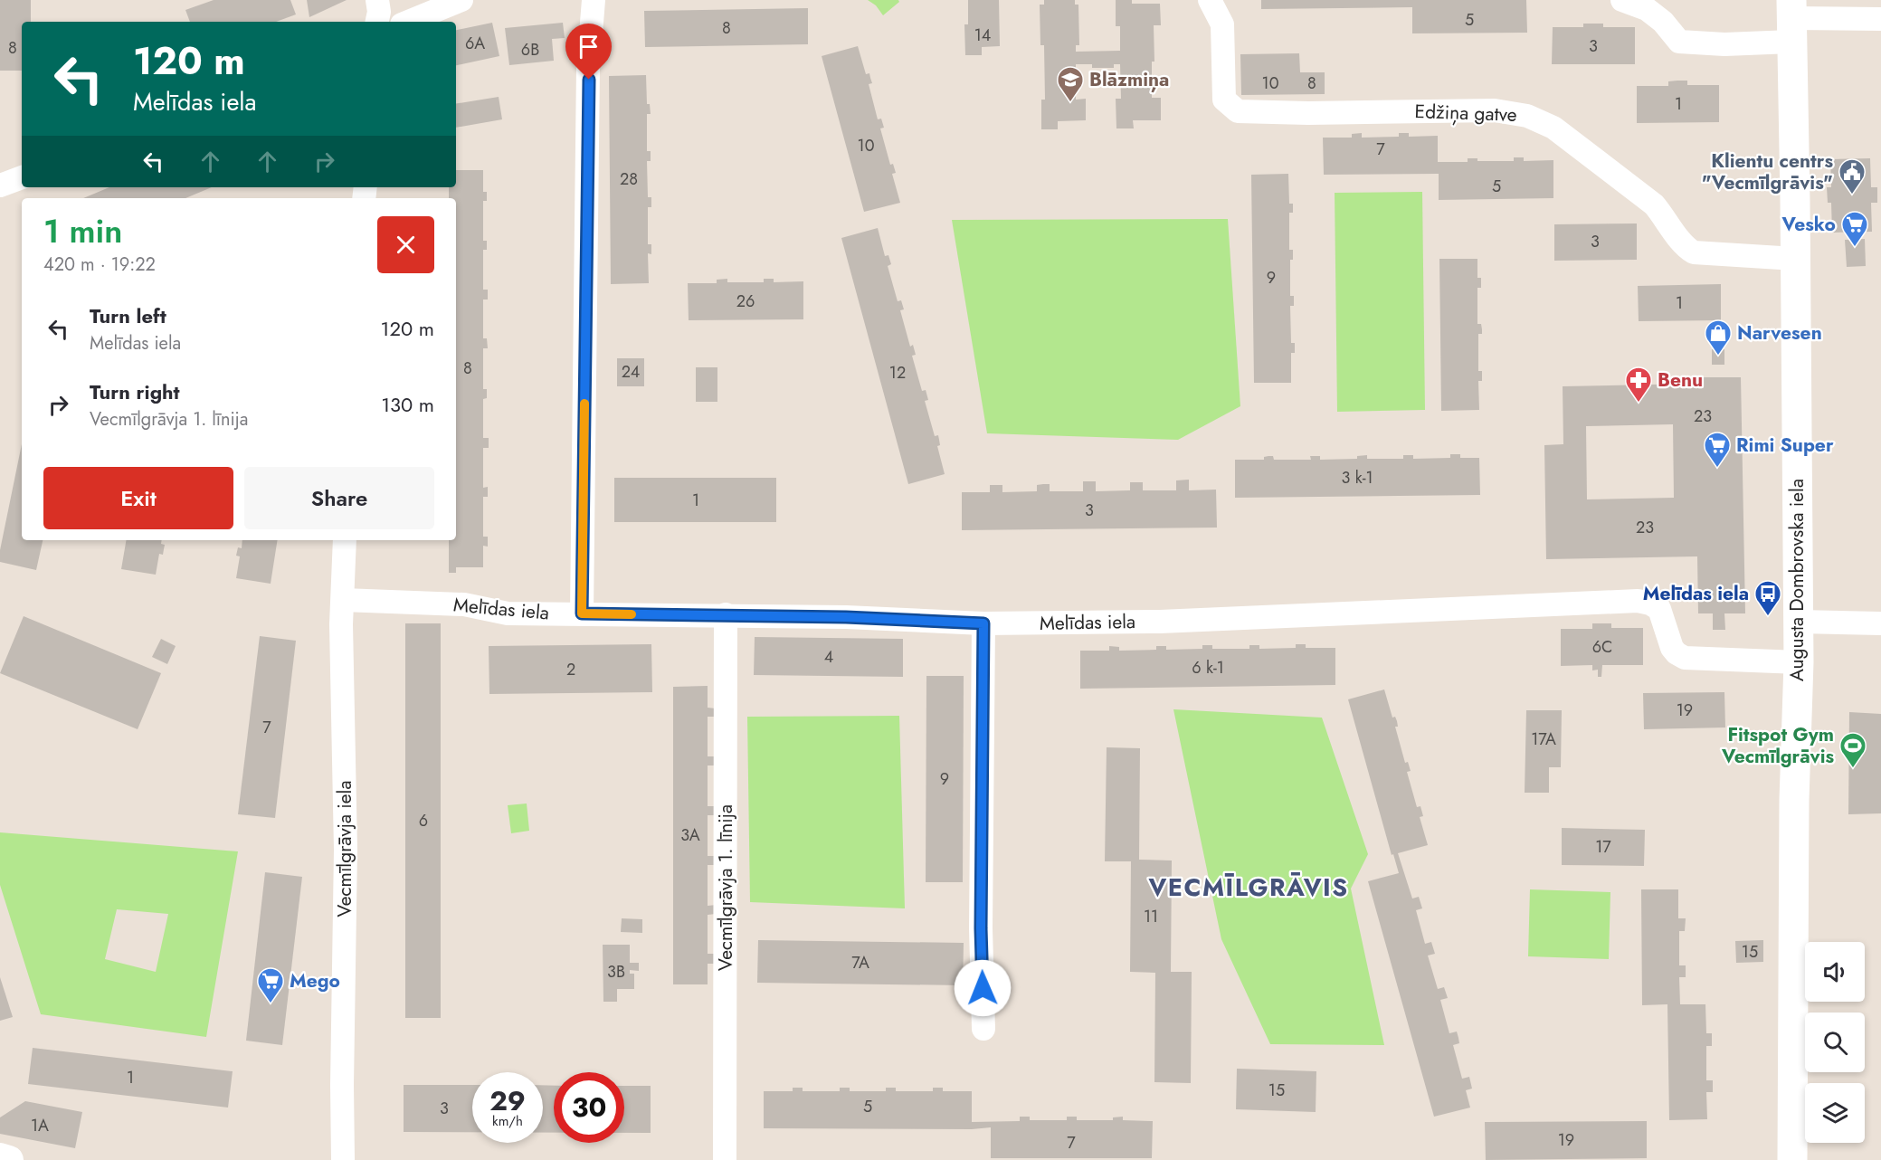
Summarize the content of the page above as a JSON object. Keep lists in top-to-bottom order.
{
  "streets": {
    "main road": ["Augusta Dombrovska iela"],
    "street": [
      "Edžiņa gatve",
      "Melīdas iela",
      "Vecmīlgrāvja iela",
      "Vecmīlgrāvja 1. līnija"
    ]
  },
  "crossings": [
    ["Edžiņa gatve", "Augusta Dombrovska iela"],
    ["Augusta Dombrovska iela", "Melīdas iela"],
    ["Melīdas iela", "Vecmīlgrāvja iela"],
    ["Melīdas iela", "Vecmīlgrāvja 1. līnija"]
  ],
  "districts": ["VECMĪLGRĀVIS"],
  "places": {
    "school or university": ["Blāzmiņa"],
    "public building": ["Klientu centrs \"Vecmīlgrāvis\""],
    "supermarket": ["Vesko", "Rimi Super", "Mego"],
    "shop": ["Narvesen"],
    "pharmacy": ["Benu"],
    "bus stop": ["Melīdas iela"],
    "sports": ["Fitspot Gym Vecmīlgrāvis"]
  },
  "house_numbers": [
    "5",
    "8",
    "14",
    "6A",
    "3",
    "8",
    "6B",
    "10",
    "8",
    "1",
    "10",
    "7",
    "28",
    "5",
    "3",
    "9",
    "26",
    "1",
    "8",
    "24",
    "12",
    "23",
    "3 k-1",
    "1",
    "3",
    "23",
    "6C",
    "4",
    "6 k-1",
    "2",
    "19",
    "7",
    "17A",
    "9",
    "6",
    "3A",
    "17",
    "11",
    "15",
    "7A",
    "3B",
    "1",
    "15",
    "5",
    "3",
    "1A",
    "19",
    "7"
  ],
  "page": {
    "turn": ["120 m", "Melīdas iela"],
    "heading": ["1 min", "420 m · 19:22"],
    "list": [
      {
        "name": "Turn left",
        "note": "Melīdas iela",
        "value": "120 m"
      },
      {
        "name": "Turn right",
        "note": "Vecmīlgrāvja 1. līnija",
        "value": "130 m"
      }
    ],
    "buttons": ["Exit", "Share"],
    "speed": "29 km/h",
    "limit": "30"
  }
}
